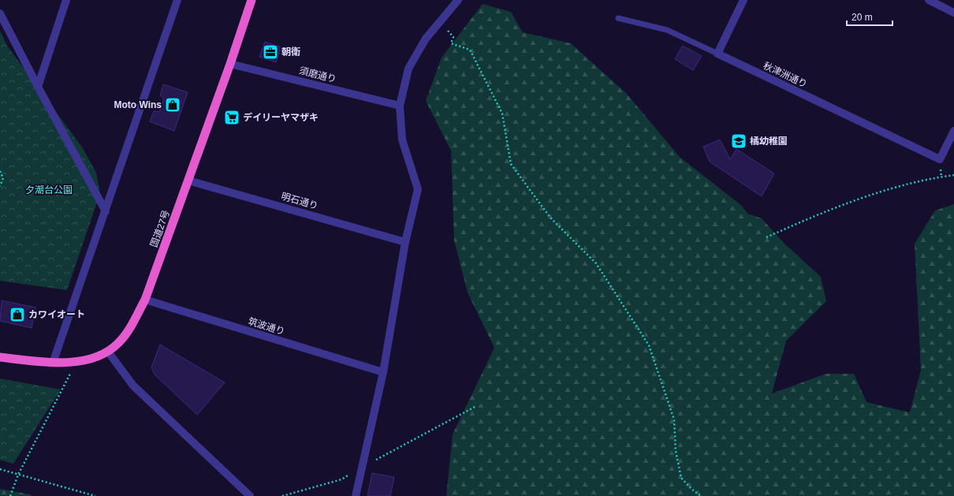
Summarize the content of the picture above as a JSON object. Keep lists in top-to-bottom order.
{
  "streets": {
    "highway": ["国道27号"],
    "street": [
      "須磨通り",
      "秋津洲通り",
      "明石通り",
      "筑波通り"
    ]
  },
  "crossings": [
    ["須磨通り", "国道27号"],
    ["明石通り", "国道27号"],
    ["国道27号", "筑波通り"]
  ],
  "parks": ["夕潮台公園"],
  "places": {
    "office": ["朝衛"],
    "shop": ["Moto Wins", "カワイオート"],
    "supermarket": ["デイリーヤマザキ"],
    "school or university": ["橘幼稚園"]
  },
  "scale_bar": "20 m"
}
